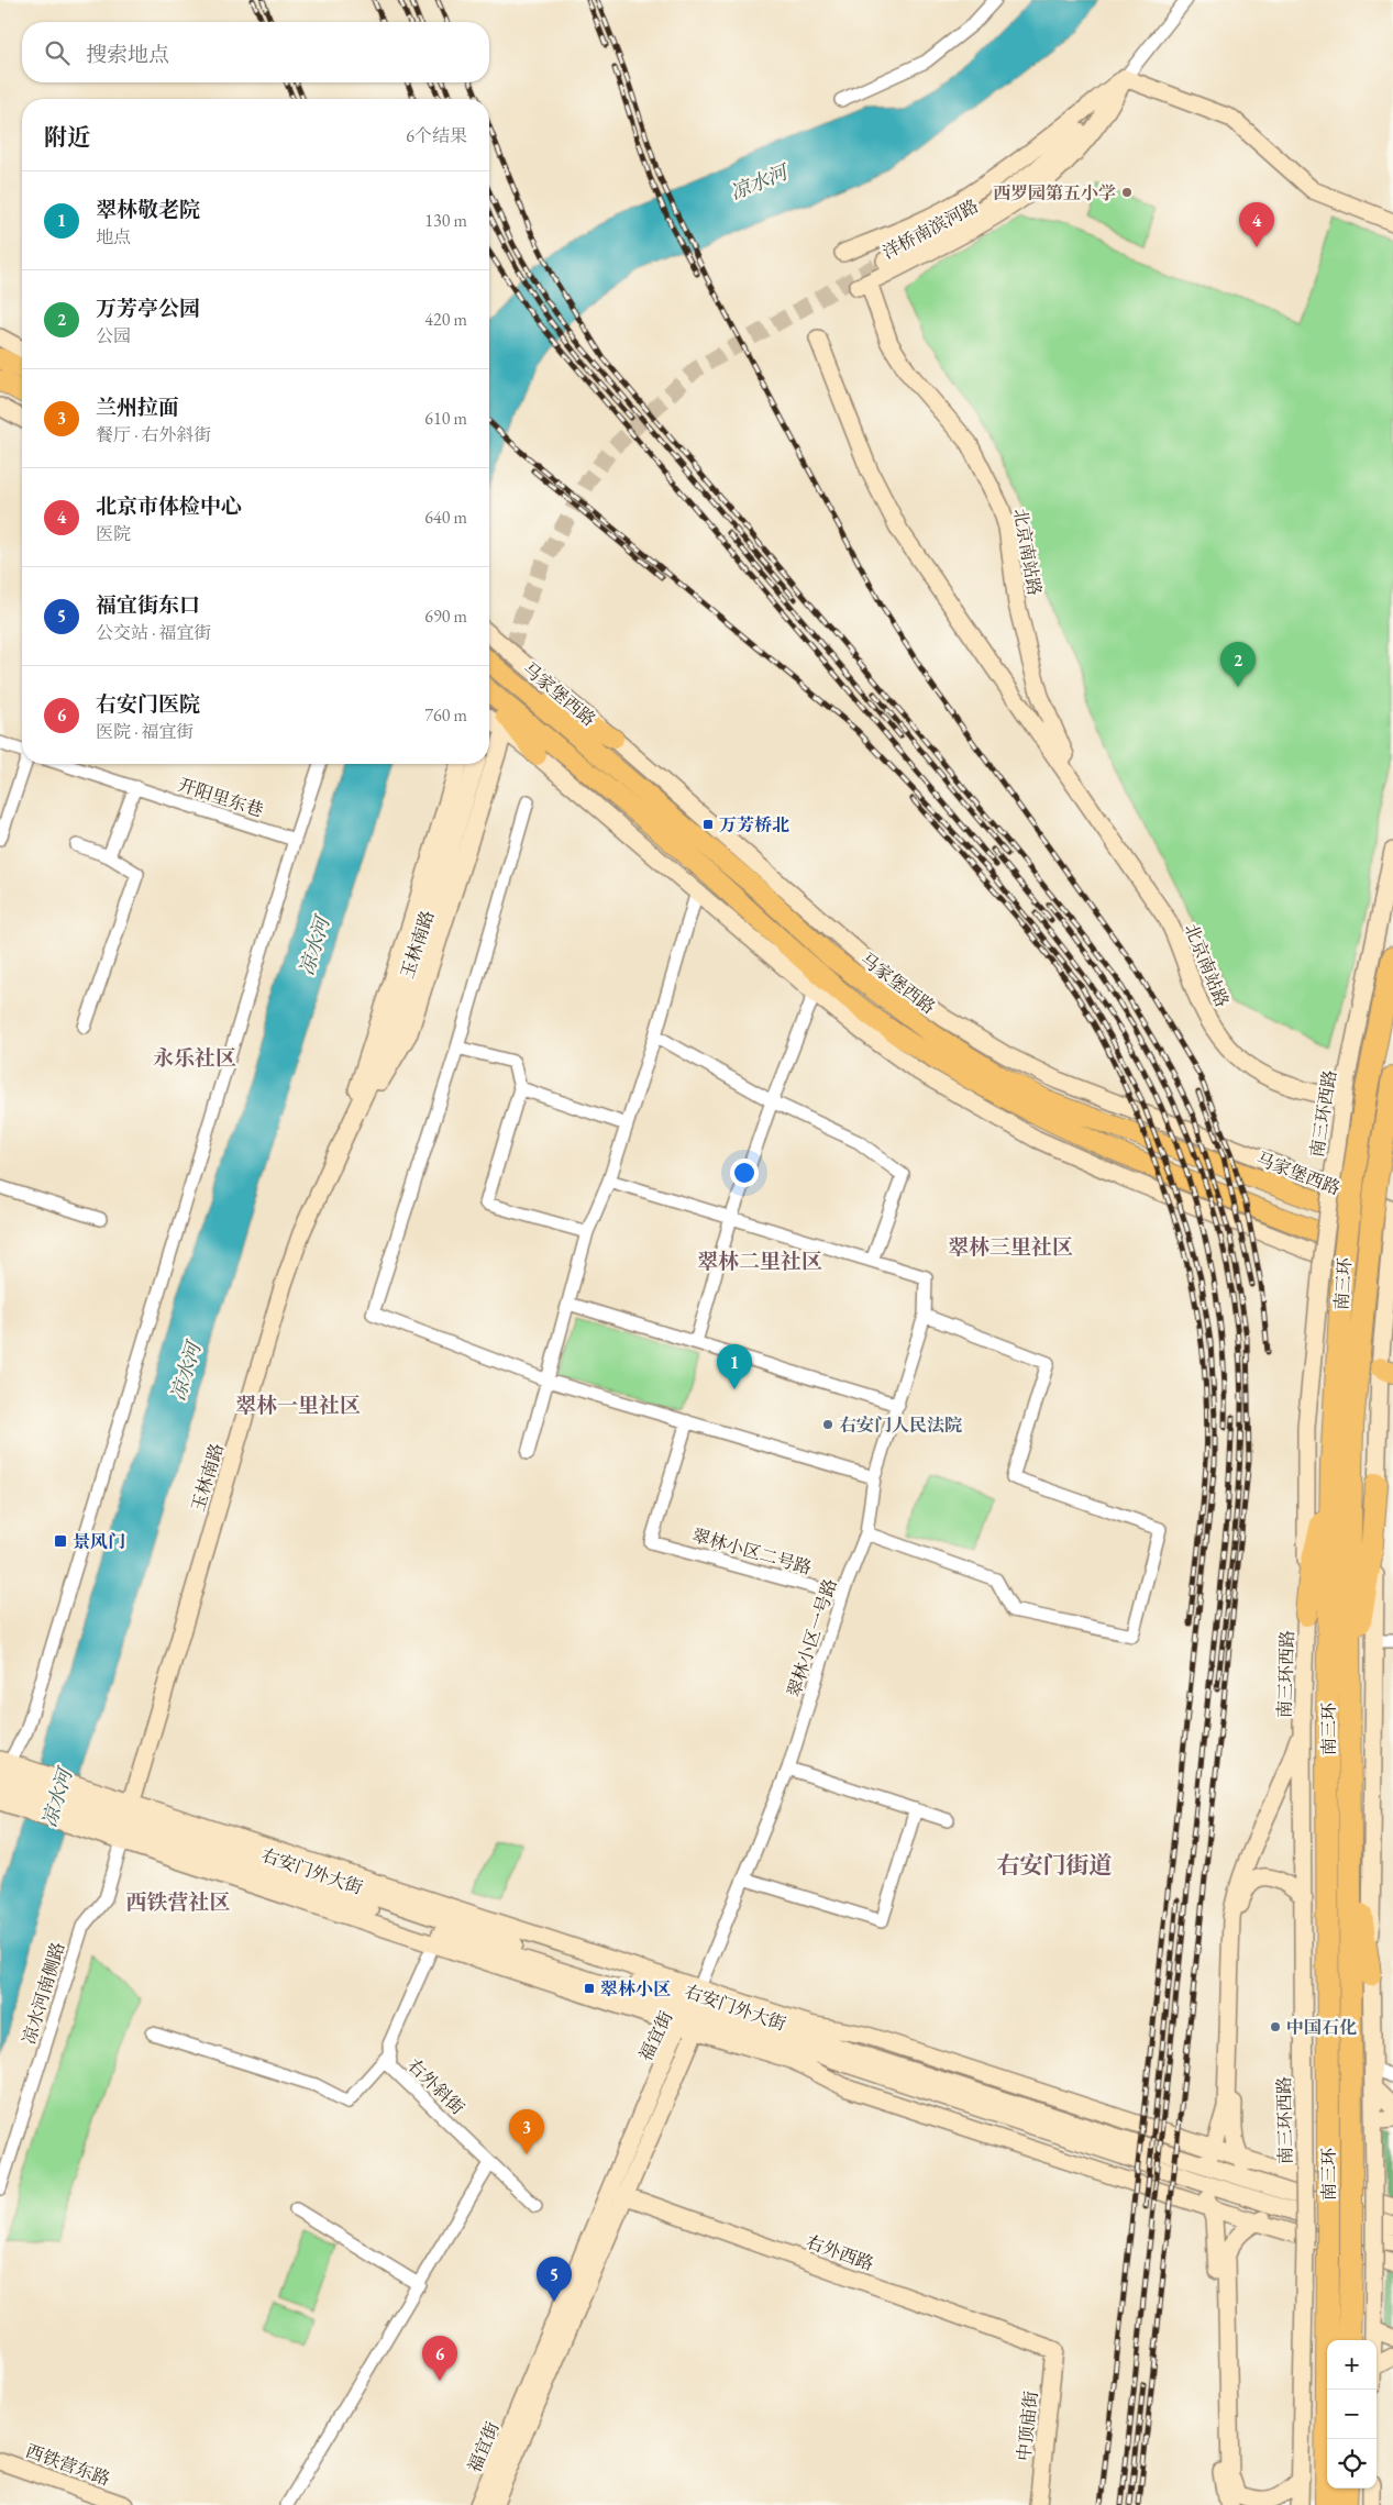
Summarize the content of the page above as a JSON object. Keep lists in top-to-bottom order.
{
  "streets": {
    "highway": ["南三环"],
    "main road": ["马家堡西路"],
    "street": [
      "洋桥南滨河路",
      "北京南站路",
      "开阳里东巷",
      "玉林南路",
      "南三环西路",
      "翠林小区二号路",
      "翠林小区一号路",
      "右安门外大街",
      "凉水河南侧路",
      "福宜街",
      "右外斜街",
      "右外西路",
      "中顶庙街",
      "西铁营东路"
    ]
  },
  "crossings": [
    ["洋桥南滨河路", "北京南站路"],
    ["北京南站路", "南三环西路"],
    ["玉林南路", "右安门外大街"],
    ["玉林南路", "凉水河南侧路"],
    ["南三环西路", "南三环"],
    ["翠林小区二号路", "翠林小区一号路"],
    ["翠林小区一号路", "右安门外大街"],
    ["翠林小区一号路", "福宜街"],
    ["右安门外大街", "凉水河南侧路"],
    ["右安门外大街", "福宜街"],
    ["右安门外大街", "右外斜街"],
    ["福宜街", "右外西路"],
    ["右外西路", "中顶庙街"]
  ],
  "districts": [
    "永乐社区",
    "翠林三里社区",
    "翠林二里社区",
    "翠林一里社区",
    "右安门街道",
    "西铁营社区"
  ],
  "water": ["凉水河"],
  "places": {
    "other": ["西罗园第五小学", "右安门人民法院", "中国石化"],
    "transit": ["万芳桥北", "景风门", "翠林小区"]
  },
  "page": {
    "search": "搜索地点",
    "heading": ["附近", "6个结果"],
    "list": [
      {
        "mark": "1",
        "name": "翠林敬老院",
        "note": "地点",
        "value": "130 m"
      },
      {
        "mark": "2",
        "name": "万芳亭公园",
        "note": "公园",
        "value": "420 m"
      },
      {
        "mark": "3",
        "name": "兰州拉面",
        "note": "餐厅 · 右外斜街",
        "value": "610 m"
      },
      {
        "mark": "4",
        "name": "北京市体检中心",
        "note": "医院",
        "value": "640 m"
      },
      {
        "mark": "5",
        "name": "福宜街东口",
        "note": "公交站 · 福宜街",
        "value": "690 m"
      },
      {
        "mark": "6",
        "name": "右安门医院",
        "note": "医院 · 福宜街",
        "value": "760 m"
      }
    ],
    "pins": [
      "4",
      "2",
      "1",
      "3",
      "5",
      "6"
    ],
    "map_buttons": ["+", "−"]
  }
}
